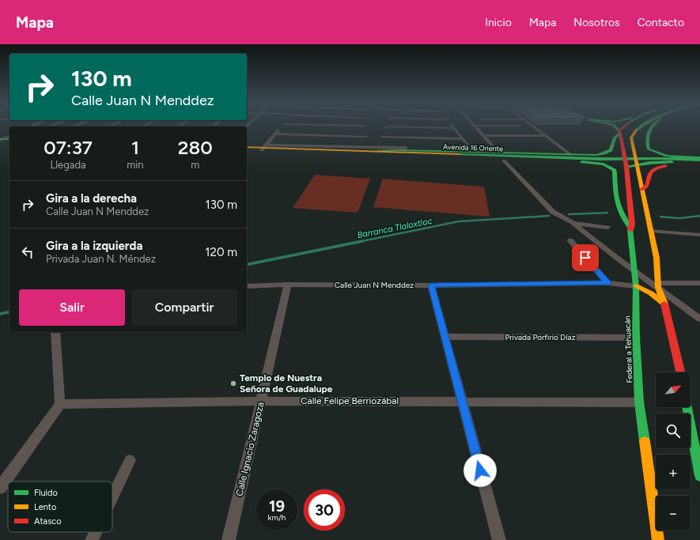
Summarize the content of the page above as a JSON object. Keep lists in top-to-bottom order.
{
  "streets": {
    "main road": ["Avenida 16 Oriente", "Federal a Tehuacán"],
    "street": [
      "Calle Juan N Menddez",
      "Privada Porfirio Díaz",
      "Calle Felipe Berriozábal",
      "Calle Ignacio Zaragoza"
    ]
  },
  "crossings": [
    ["Avenida 16 Oriente", "Federal a Tehuacán"],
    ["Calle Juan N Menddez", "Federal a Tehuacán"],
    ["Calle Juan N Menddez", "Calle Ignacio Zaragoza"],
    ["Privada Porfirio Díaz", "Federal a Tehuacán"],
    ["Federal a Tehuacán", "Calle Felipe Berriozábal"],
    ["Calle Felipe Berriozábal", "Calle Ignacio Zaragoza"]
  ],
  "water": ["Barranca Tlaloxtloc"],
  "places": ["Templo de Nuestra Señora de Guadalupe"],
  "legend": ["Fluido", "Lento", "Atasco"],
  "north": "top right",
  "page": {
    "header": "Mapa",
    "nav": [
      "Inicio",
      "Mapa",
      "Nosotros",
      "Contacto"
    ],
    "turn": ["130 m", "Calle Juan N Menddez"],
    "eta": [
      "07:37",
      "Llegada",
      "1",
      "min",
      "280",
      "m"
    ],
    "list": [
      {
        "name": "Gira a la derecha",
        "note": "Calle Juan N Menddez",
        "value": "130 m"
      },
      {
        "name": "Gira a la izquierda",
        "note": "Privada Juan N. Méndez",
        "value": "120 m"
      }
    ],
    "buttons": ["Salir", "Compartir"],
    "map_buttons": ["+", "−"],
    "speed": "19 km/h",
    "limit": "30"
  }
}
